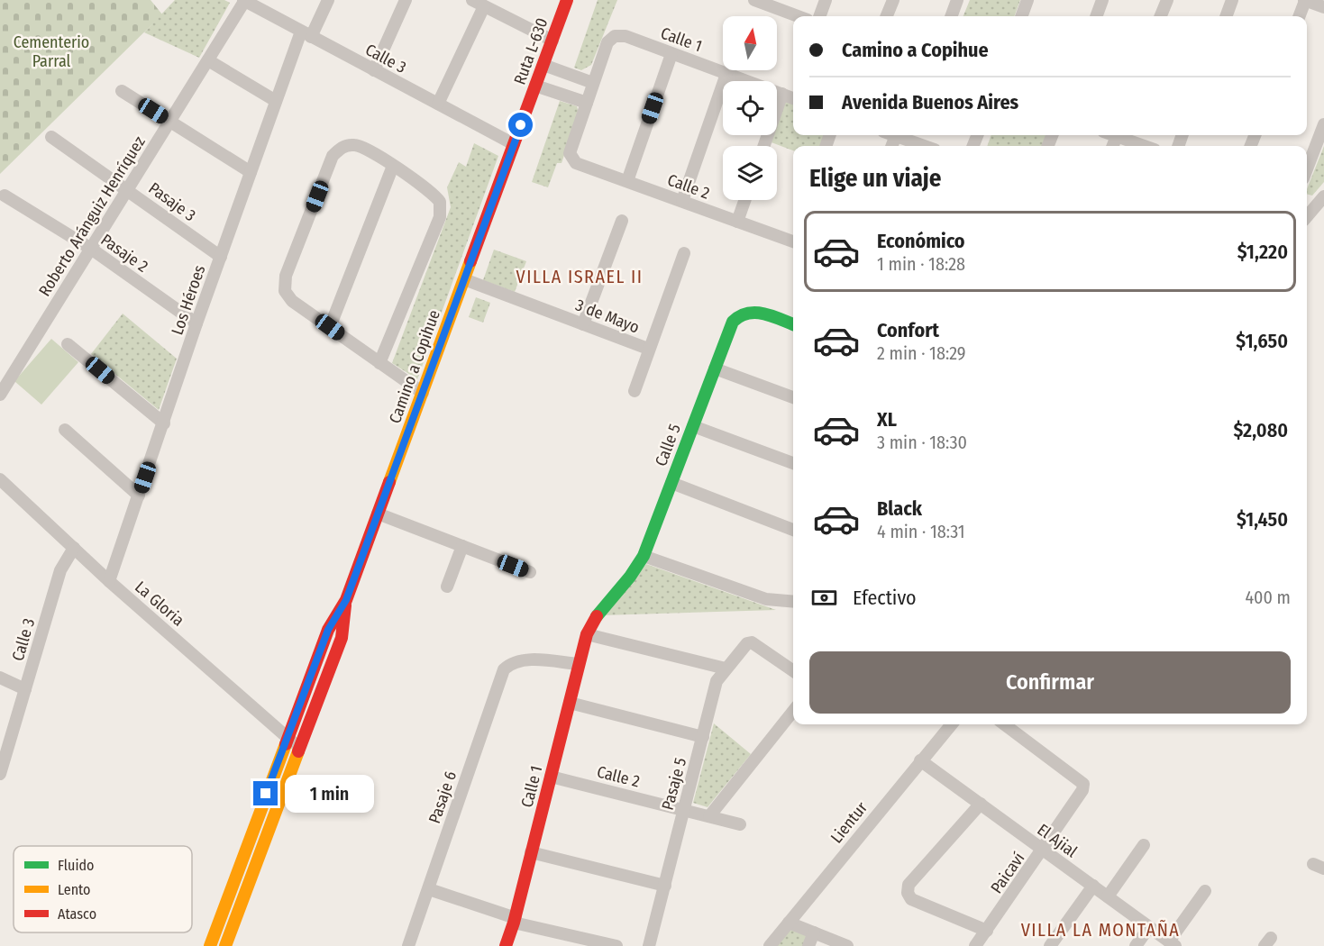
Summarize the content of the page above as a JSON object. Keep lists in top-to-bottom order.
{
  "streets": {
    "street": [
      "Calle 1",
      "Ruta L-630",
      "Calle 3",
      "Calle 2",
      "Pasaje 3",
      "Roberto Aránguiz Henríquez",
      "Pasaje 2",
      "Los Héroes",
      "3 de Mayo",
      "Camino a Copihue",
      "Calle 5",
      "La Gloria",
      "Pasaje 5",
      "Pasaje 6",
      "Lientur",
      "El Ajial",
      "Paicaví"
    ]
  },
  "crossings": [
    ["Calle 1", "Calle 2"],
    ["Calle 1", "Calle 5"],
    ["Calle 1", "Pasaje 6"],
    ["Ruta L-630", "Calle 3"],
    ["Ruta L-630", "Camino a Copihue"],
    ["Calle 3", "Roberto Aránguiz Henríquez"],
    ["Calle 3", "Los Héroes"],
    ["Calle 3", "Camino a Copihue"],
    ["Calle 3", "La Gloria"],
    ["Calle 2", "Pasaje 5"],
    ["Pasaje 3", "Roberto Aránguiz Henríquez"],
    ["Pasaje 3", "Los Héroes"],
    ["Roberto Aránguiz Henríquez", "Pasaje 2"],
    ["Pasaje 2", "Los Héroes"],
    ["Los Héroes", "La Gloria"],
    ["3 de Mayo", "Camino a Copihue"],
    ["Lientur", "El Ajial"],
    ["El Ajial", "Paicaví"]
  ],
  "districts": ["VILLA ISRAEL II", "VILLA LA MONTAÑA"],
  "parks": ["Cementerio Parral"],
  "legend": ["Fluido", "Lento", "Atasco"],
  "north": "top",
  "page": {
    "banner": ["Camino a Copihue", "Avenida Buenos Aires"],
    "heading": "Elige un viaje",
    "list": [
      {
        "name": "Económico",
        "note": "1 min · 18:28",
        "value": "$1,220"
      },
      {
        "name": "Confort",
        "note": "2 min · 18:29",
        "value": "$1,650"
      },
      {
        "name": "XL",
        "note": "3 min · 18:30",
        "value": "$2,080"
      },
      {
        "name": "Black",
        "note": "4 min · 18:31",
        "value": "$1,450"
      }
    ],
    "pay": ["Efectivo", "400 m"],
    "buttons": "Confirmar",
    "bubble": "1 min"
  }
}
